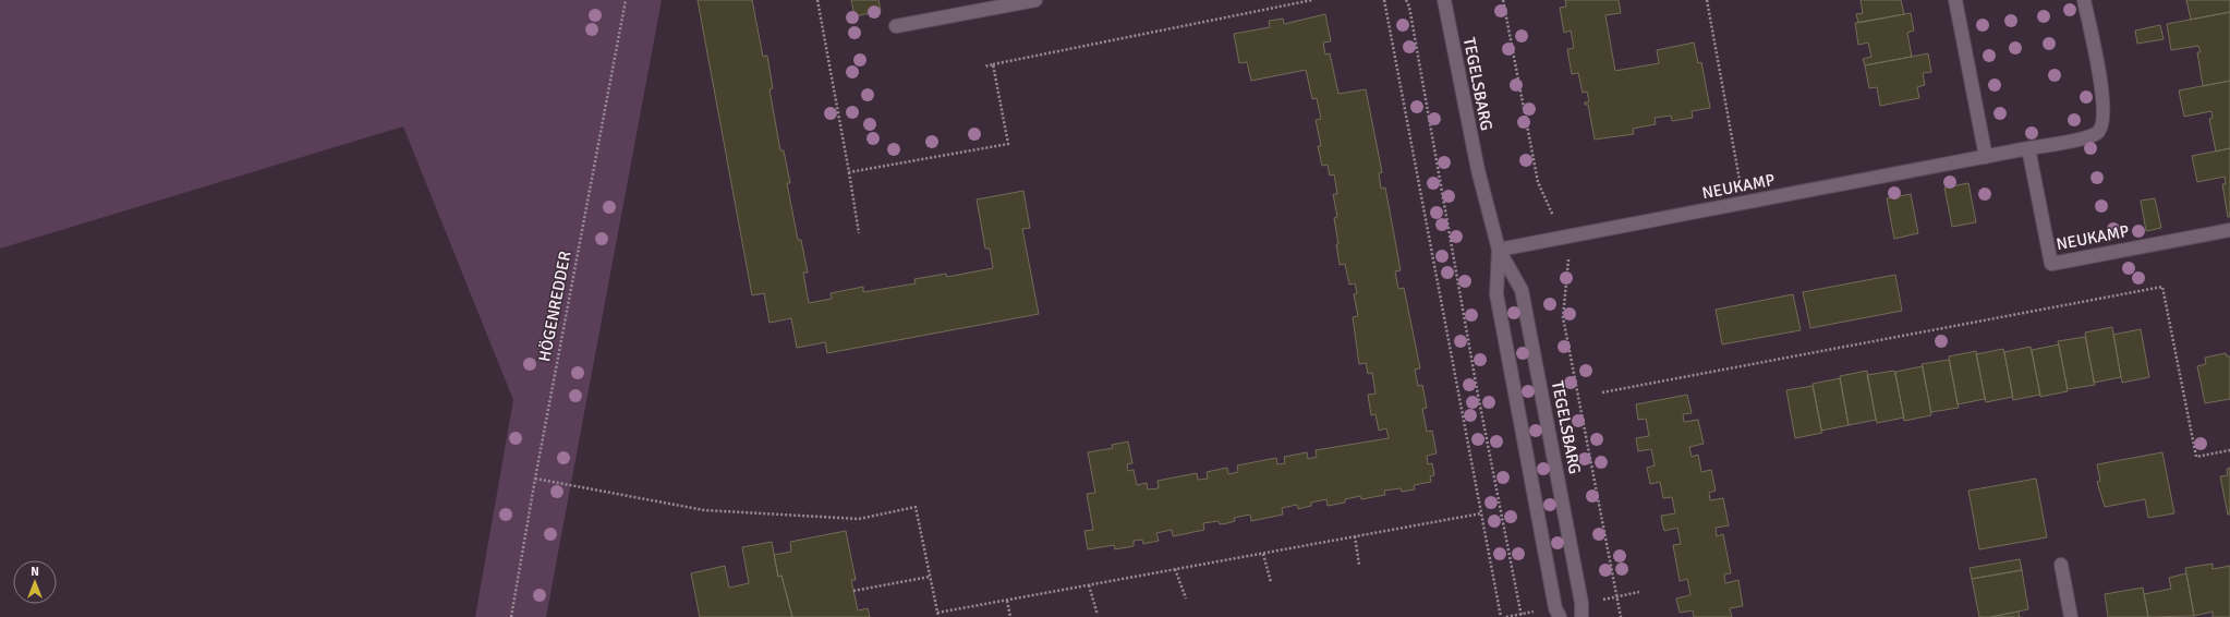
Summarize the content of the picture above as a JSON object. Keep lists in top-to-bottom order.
{
  "streets": {
    "street": ["TEGELSBARG", "NEUKAMP"],
    "path": ["HÖGENREDDER"]
  },
  "crossings": [
    ["TEGELSBARG", "NEUKAMP"]
  ],
  "north": "top"
}
